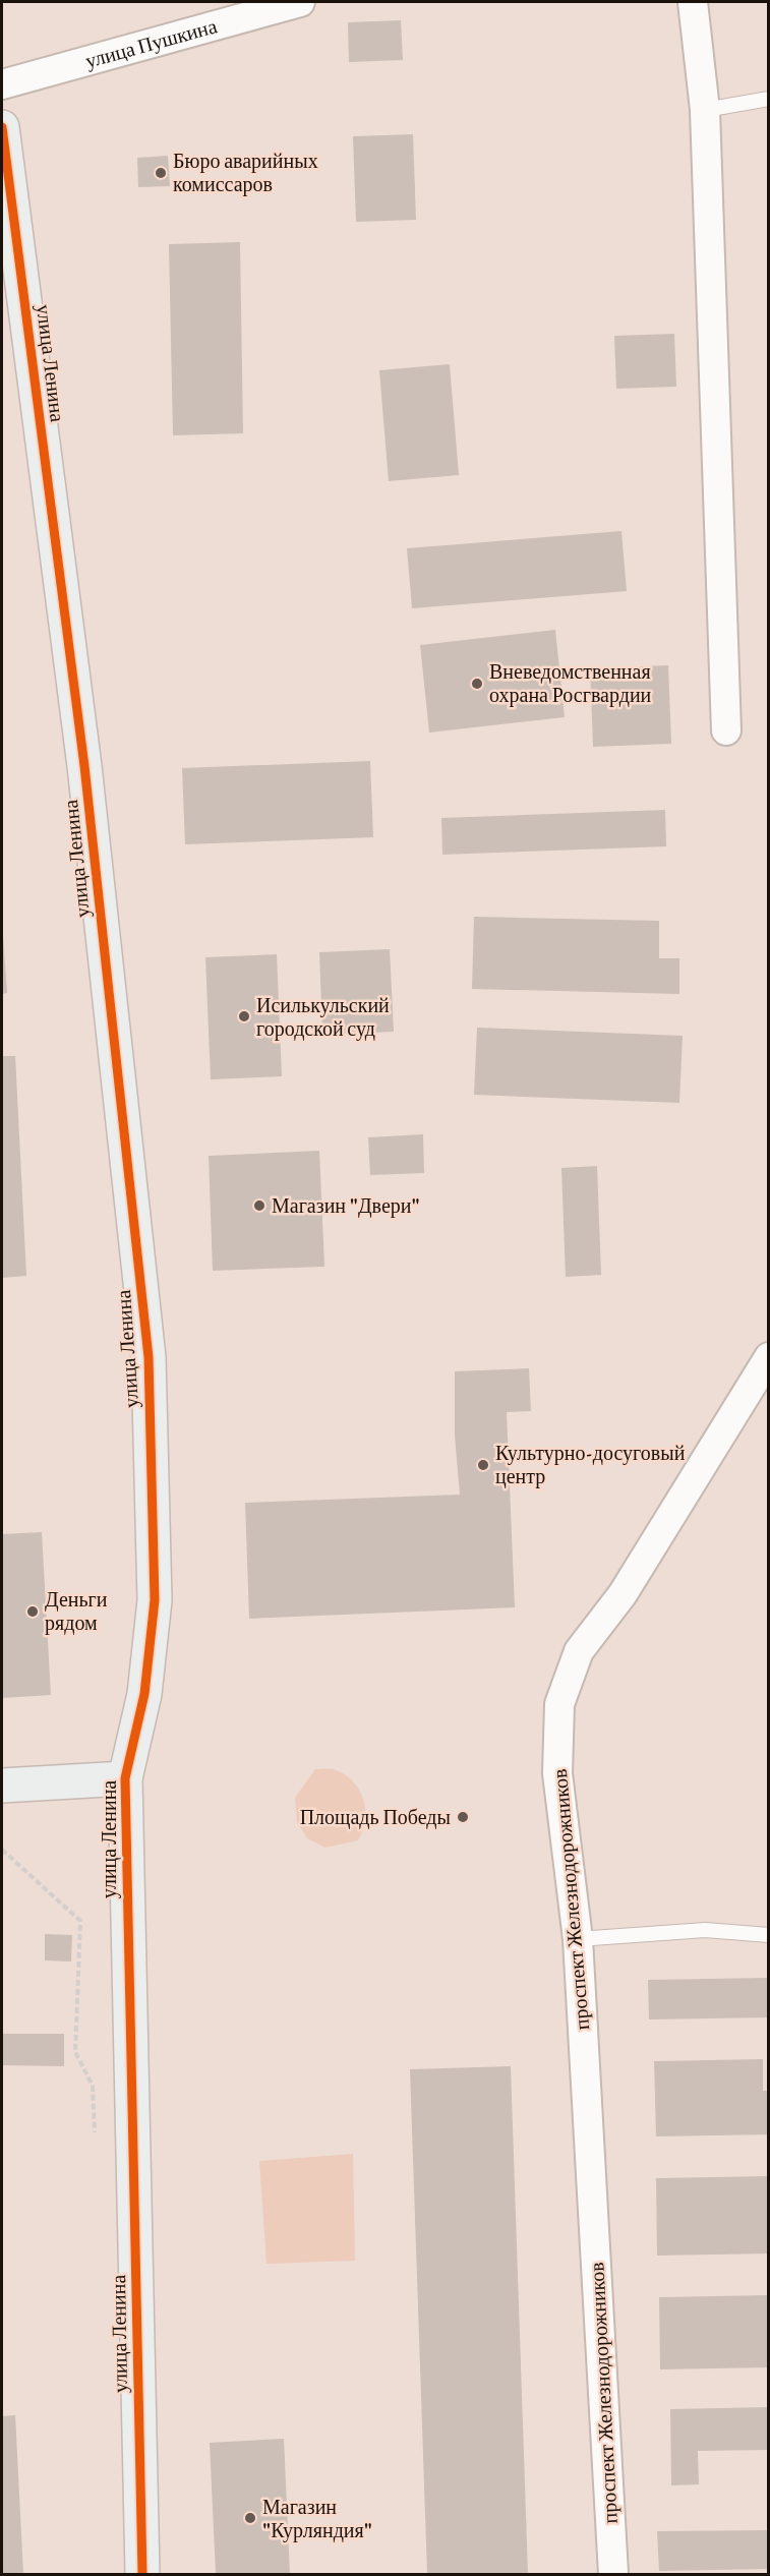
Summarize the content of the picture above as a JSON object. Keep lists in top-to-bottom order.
{
  "streets": {
    "street": ["улица Пушкина", "улица Ленина", "проспект Железнодорожников"]
  },
  "places": [
    "Бюро аварийных комиссаров",
    "Вневедомственная охрана Росгвардии",
    "Исилькульский городской суд",
    "Магазин \"Двери\"",
    "Культурно-досуговый центр",
    "Деньги рядом",
    "Площадь Победы",
    "Магазин \"Курляндия\""
  ]
}
